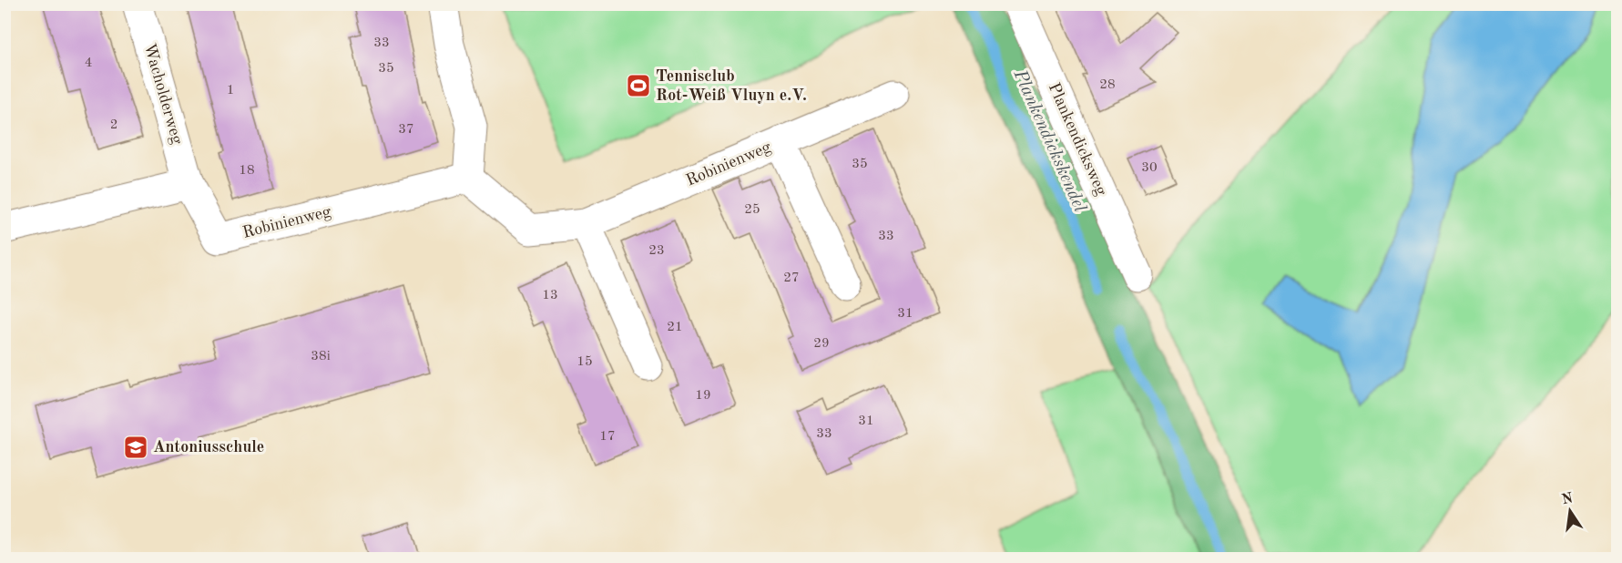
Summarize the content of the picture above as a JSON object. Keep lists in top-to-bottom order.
{
  "streets": {
    "street": ["Wacholderweg", "Plankendicksweg", "Robinienweg"]
  },
  "crossings": [
    ["Wacholderweg", "Robinienweg"]
  ],
  "water": ["Plankendickskendel"],
  "places": {
    "sports": ["Tennisclub Rot-Weiß Vluyn e.V."],
    "school or university": ["Antoniusschule"]
  },
  "house_numbers": [
    "33",
    "4",
    "35",
    "28",
    "1",
    "2",
    "37",
    "35",
    "30",
    "18",
    "25",
    "33",
    "23",
    "27",
    "13",
    "31",
    "21",
    "29",
    "38i",
    "15",
    "19",
    "31",
    "33",
    "17"
  ],
  "north": "top"
}
